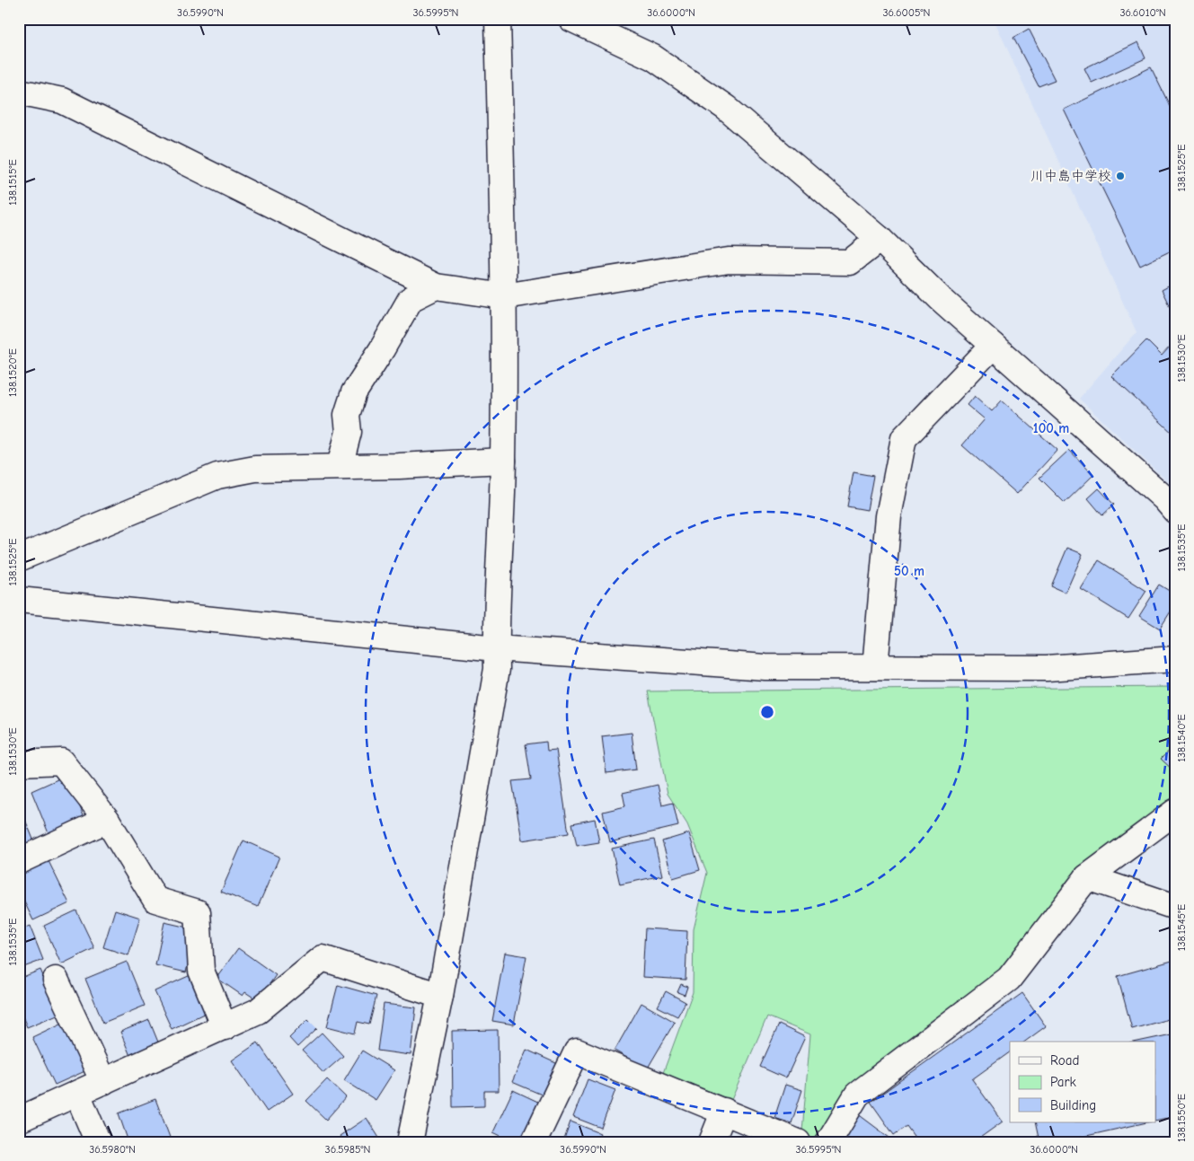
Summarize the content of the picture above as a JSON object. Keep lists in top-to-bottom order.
{
  "places": ["川中島中学校"],
  "legend": ["Road", "Park", "Building"],
  "coordinates": [
    "36.5990°N",
    "36.5995°N",
    "36.6000°N",
    "36.6005°N",
    "36.6010°N",
    "138.1525°E",
    "138.1515°E",
    "138.1530°E",
    "138.1520°E",
    "138.1535°E",
    "138.1540°E",
    "138.1545°E",
    "138.1550°E",
    "36.5980°N",
    "36.5985°N"
  ],
  "rings": ["100 m", "50 m"]
}
